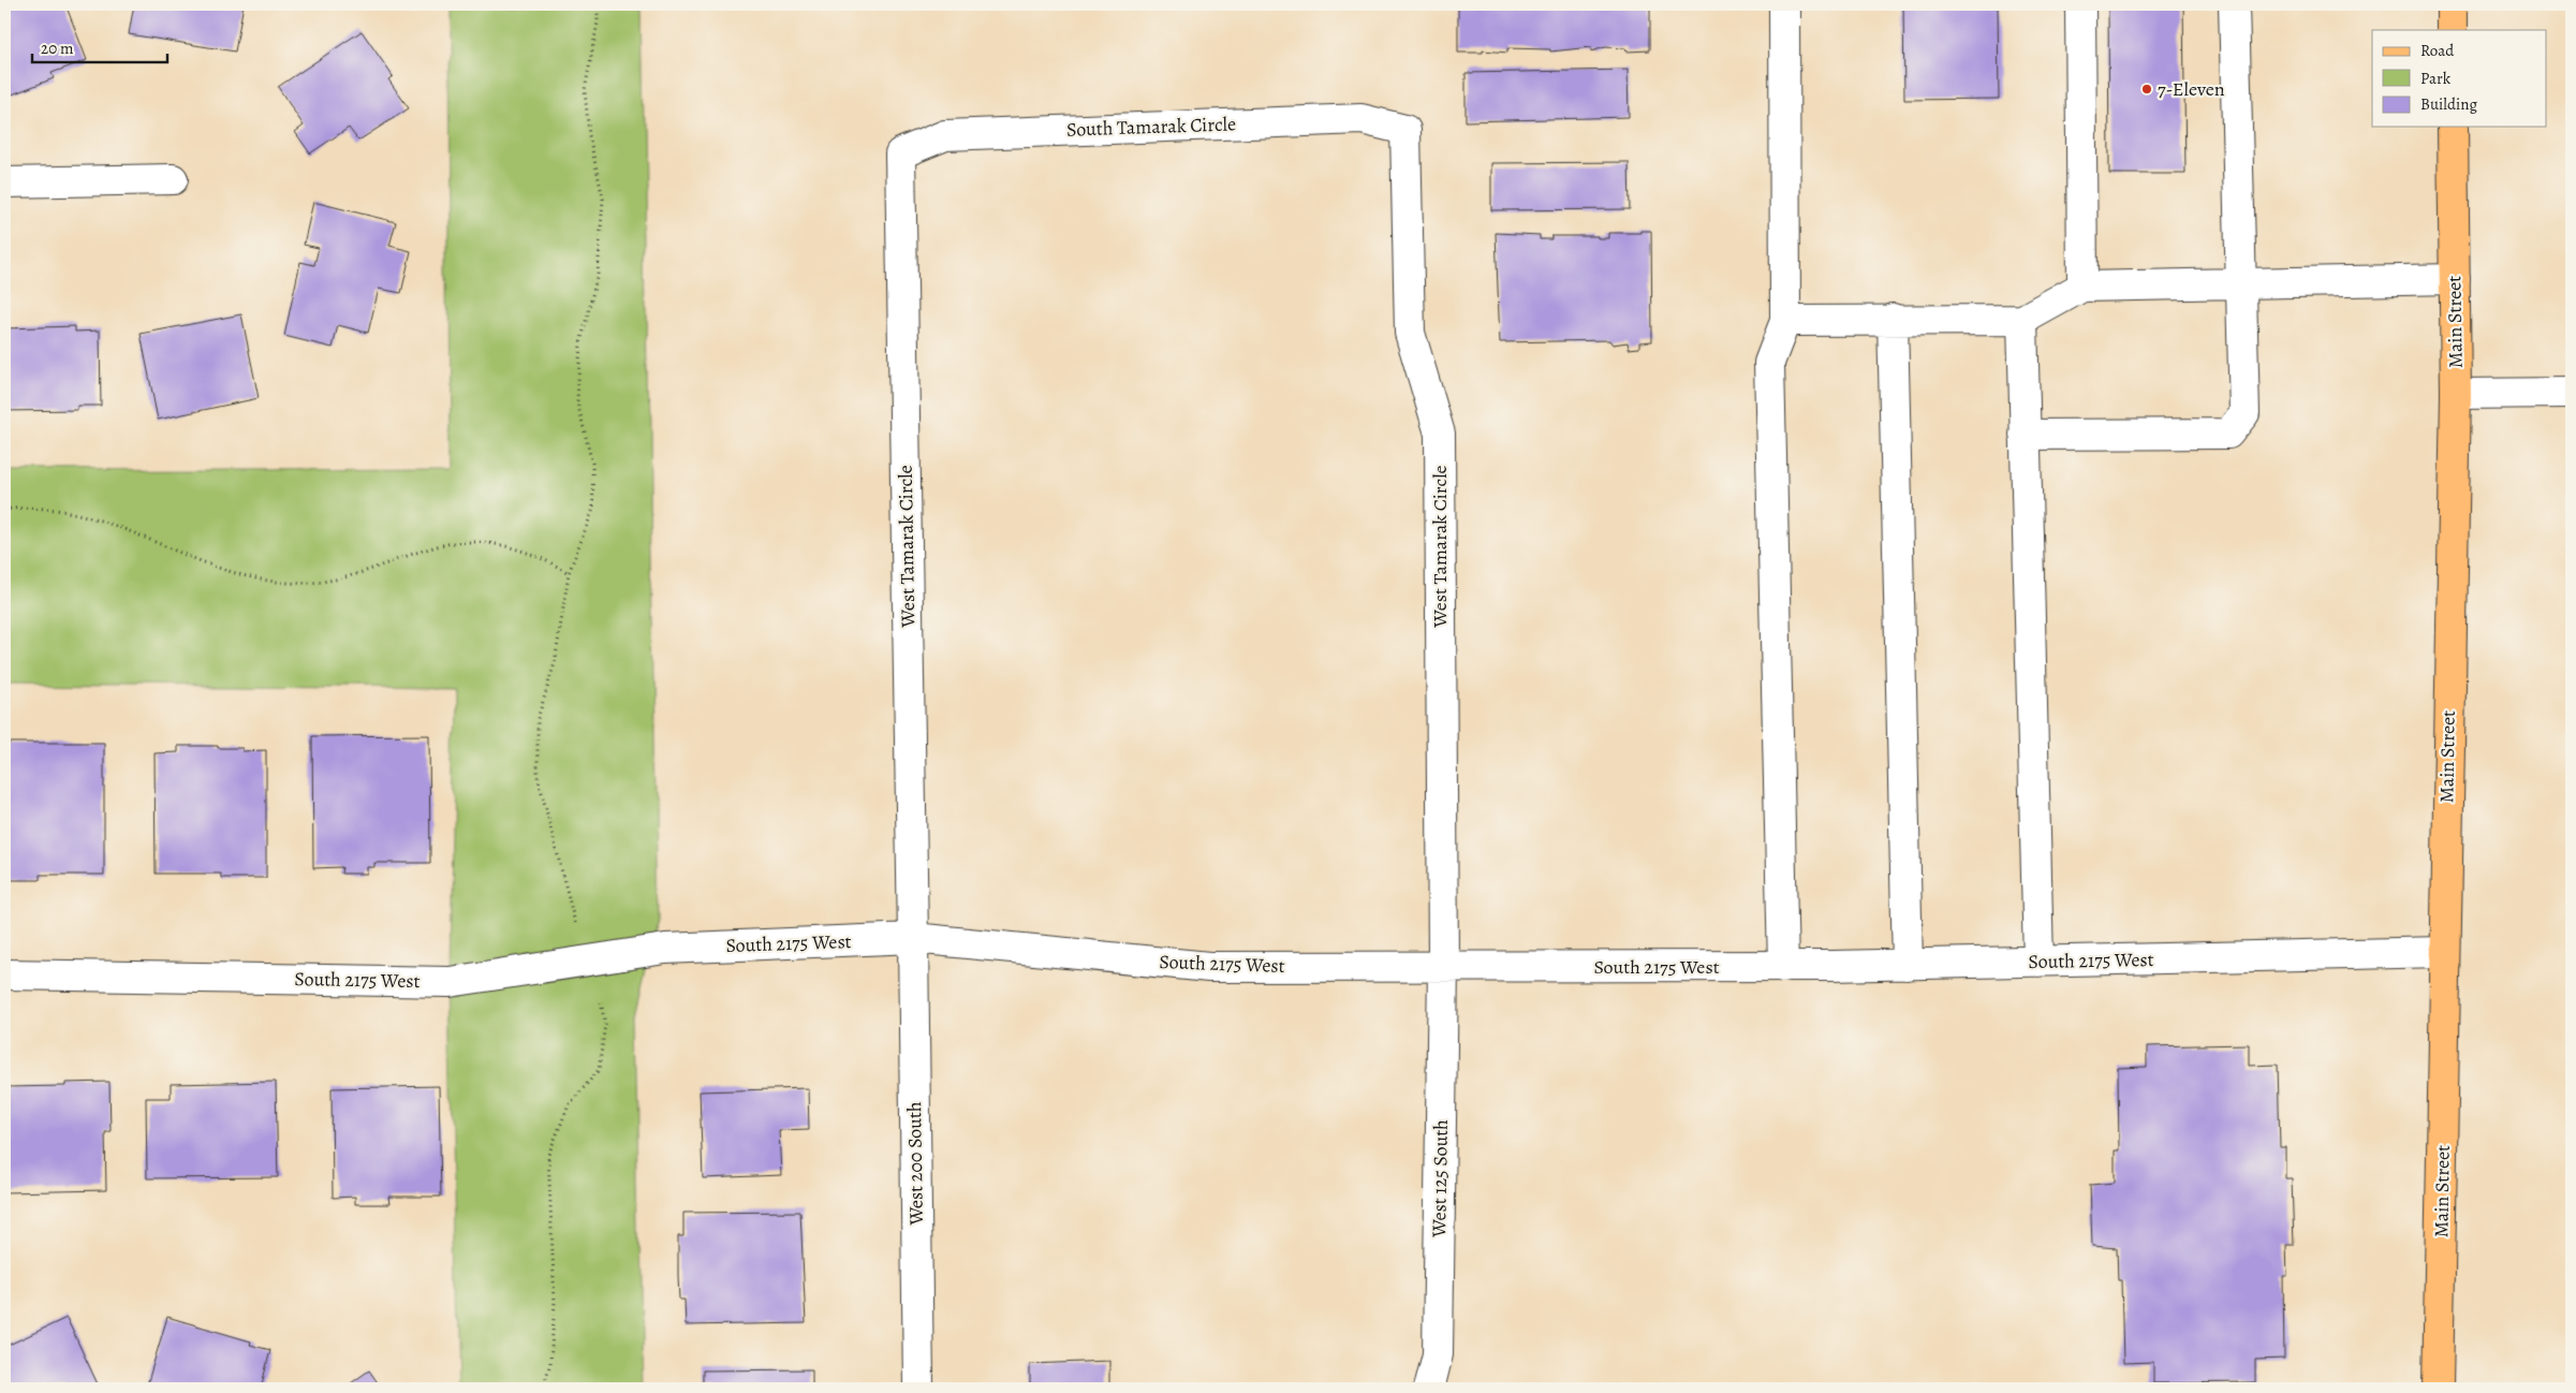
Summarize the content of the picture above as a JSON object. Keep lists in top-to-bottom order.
{
  "streets": {
    "main road": ["Main Street"],
    "street": [
      "South Tamarak Circle",
      "West Tamarak Circle",
      "South 2175 West",
      "West 200 South",
      "West 125 South"
    ]
  },
  "crossings": [
    ["South Tamarak Circle", "West Tamarak Circle"],
    ["Main Street", "South 2175 West"],
    ["West Tamarak Circle", "South 2175 West"],
    ["West Tamarak Circle", "West 200 South"],
    ["West Tamarak Circle", "West 125 South"],
    ["South 2175 West", "West 200 South"],
    ["South 2175 West", "West 125 South"]
  ],
  "places": ["7-Eleven"],
  "legend": ["Road", "Park", "Building"],
  "scale_bar": "20 m"
}
